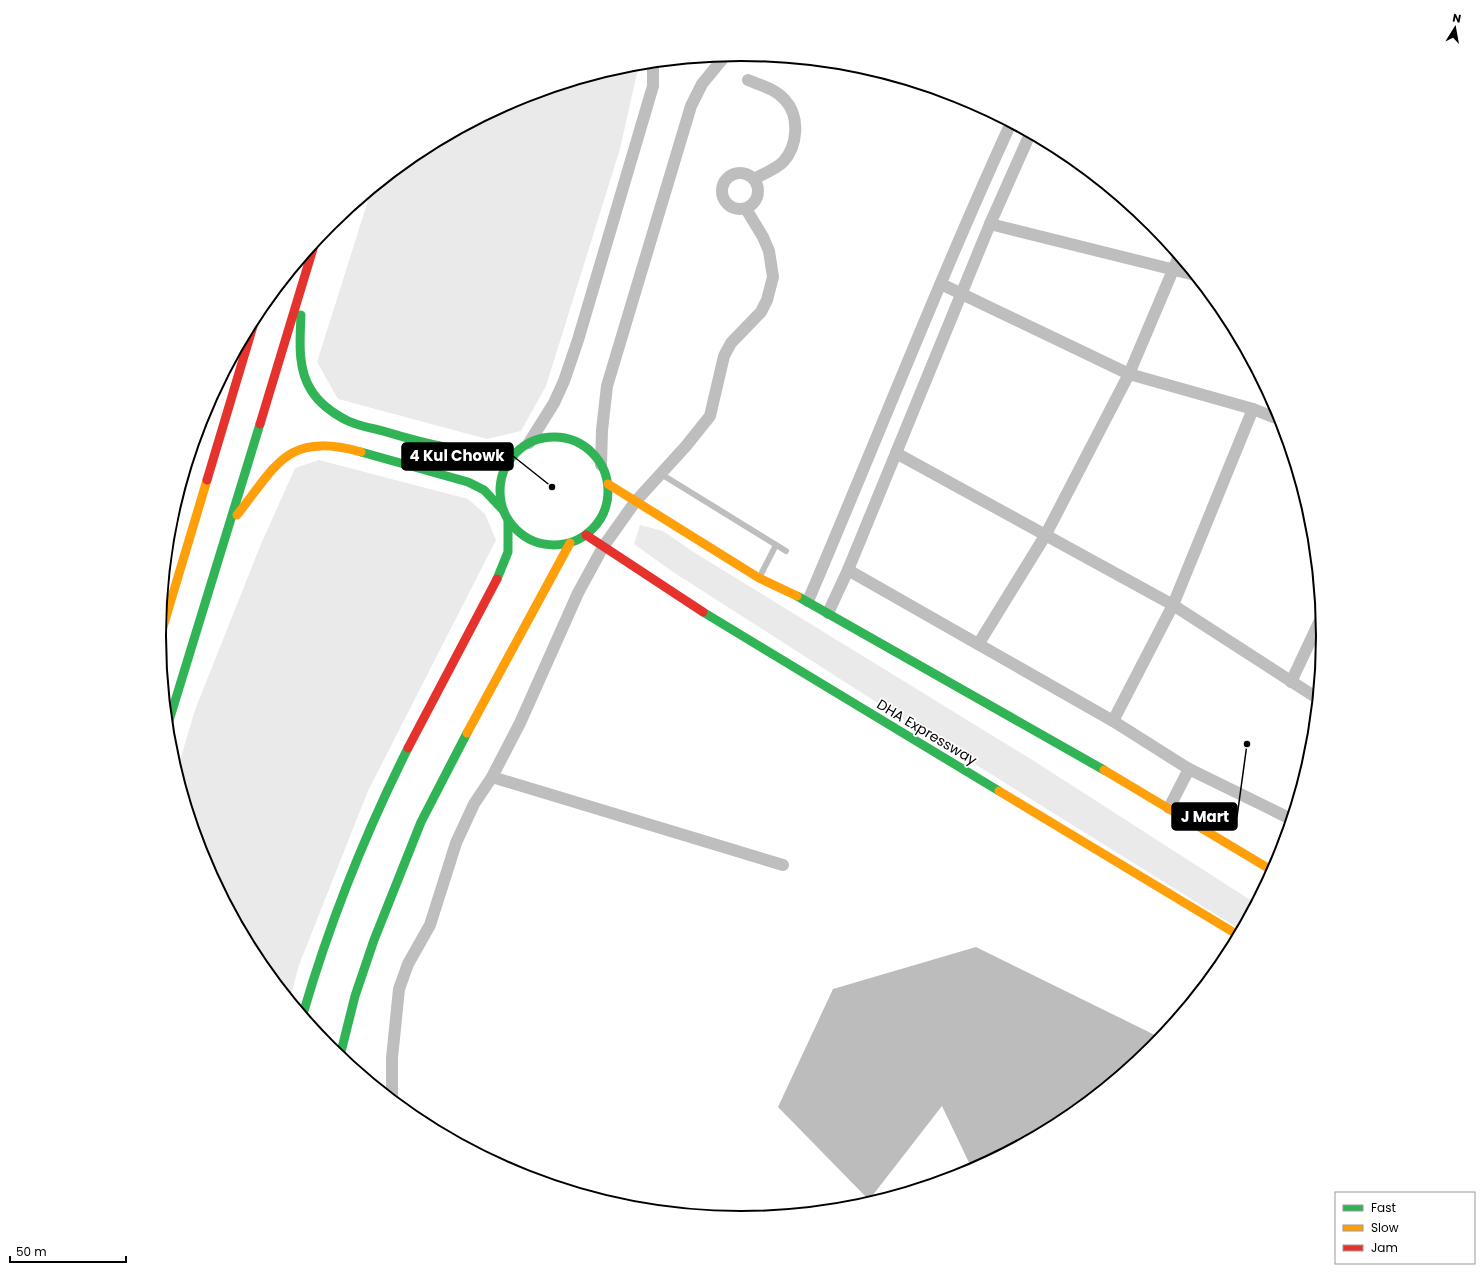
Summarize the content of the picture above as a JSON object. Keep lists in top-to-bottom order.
{
  "streets": {
    "main road": ["DHA Expressway"]
  },
  "places": ["4 Kul Chowk", "J Mart"],
  "legend": ["Fast", "Slow", "Jam"],
  "scale_bar": "50 m",
  "north": "top"
}
